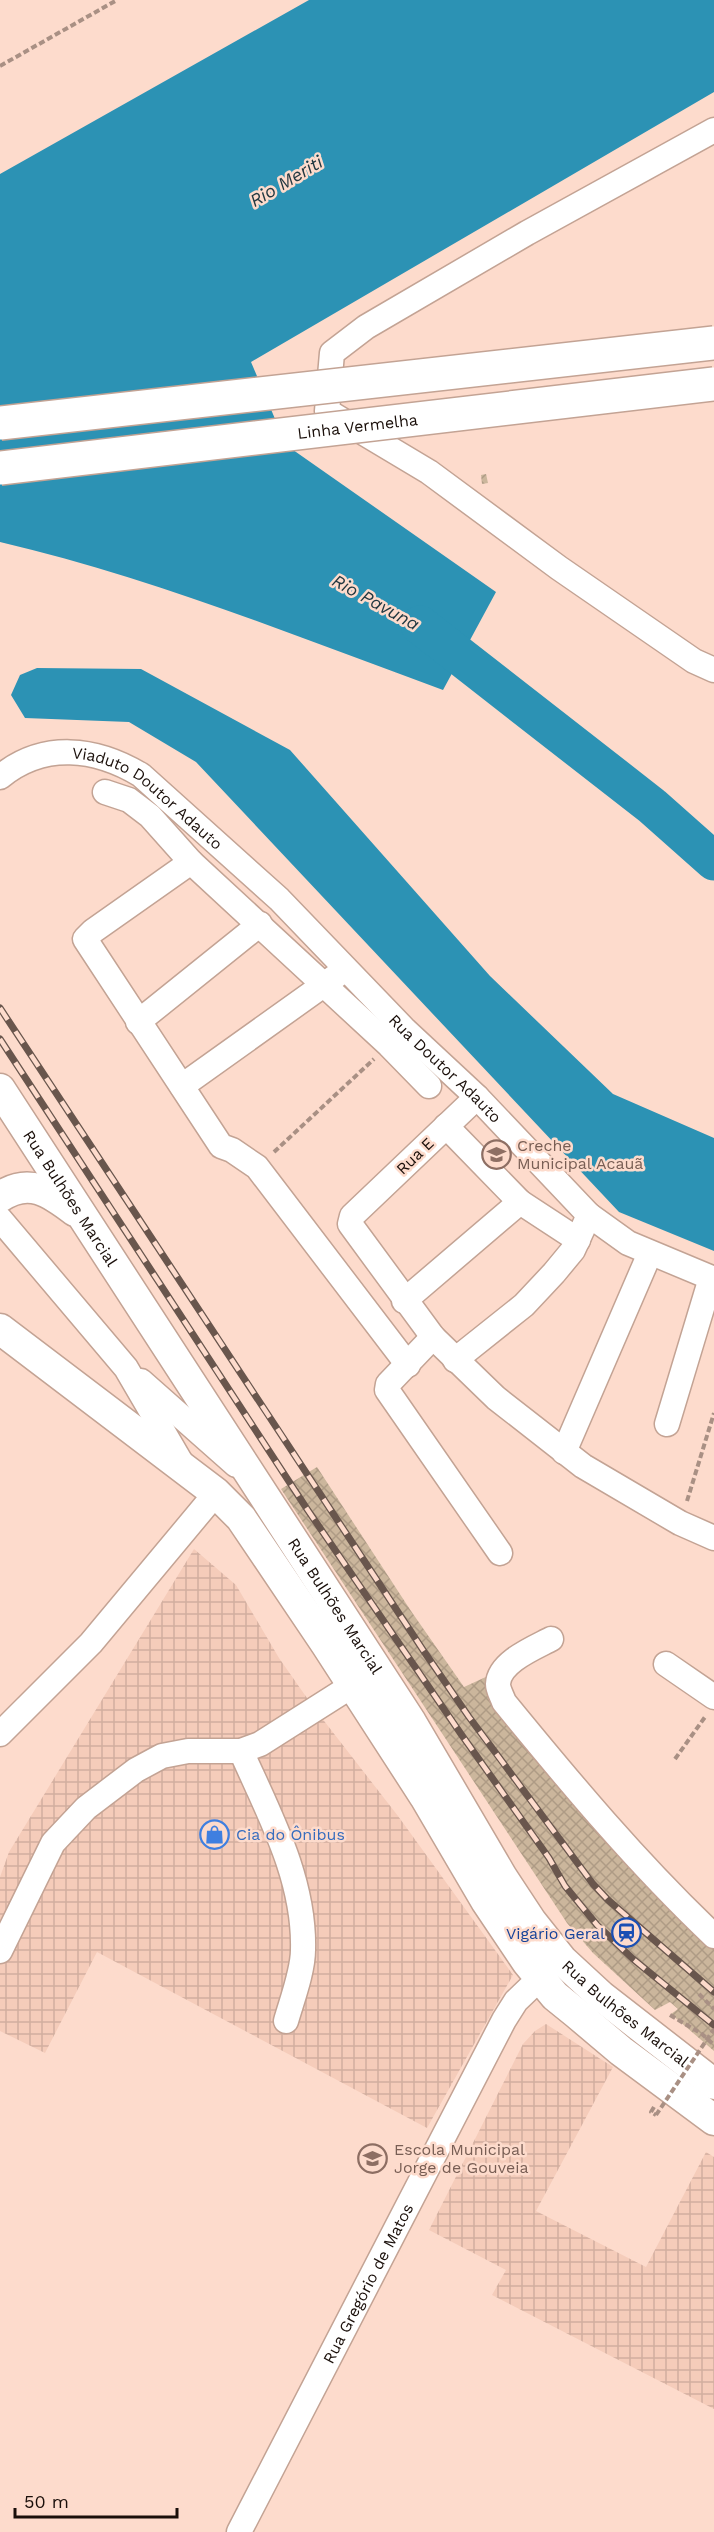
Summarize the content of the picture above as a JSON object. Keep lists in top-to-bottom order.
{
  "streets": {
    "highway": ["Linha Vermelha"],
    "main road": ["Rua Bulhões Marcial"],
    "street": [
      "Viaduto Doutor Adauto",
      "Rua Doutor Adauto",
      "Rua E",
      "Rua Gregório de Matos"
    ]
  },
  "crossings": [
    ["Viaduto Doutor Adauto", "Rua Doutor Adauto"],
    ["Rua Doutor Adauto", "Rua E"],
    ["Rua Bulhões Marcial", "Rua Gregório de Matos"]
  ],
  "water": ["Rio Meriti", "Rio Pavuna"],
  "places": {
    "school or university": ["Creche Municipal Acauã", "Escola Municipal Jorge de Gouveia"],
    "shop": ["Cia do Ônibus"],
    "station": ["Vigário Geral"]
  },
  "scale_bar": "50 m"
}
